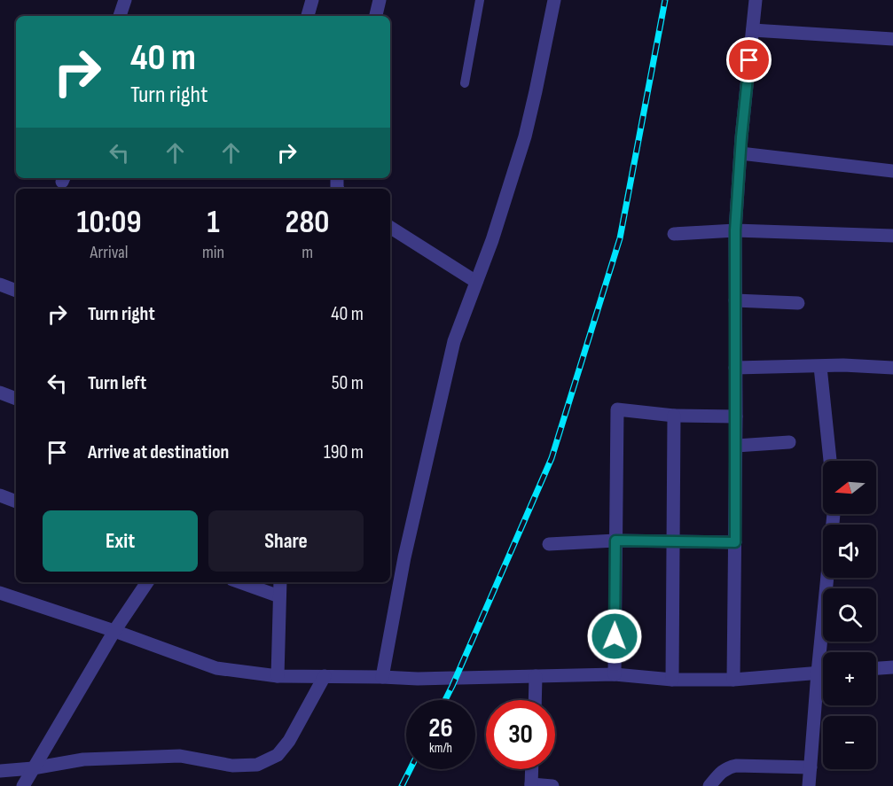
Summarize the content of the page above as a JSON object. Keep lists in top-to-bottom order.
{
  "north": "left",
  "page": {
    "turn": ["40 m", "Turn right"],
    "eta": [
      "10:09",
      "Arrival",
      "1",
      "min",
      "280",
      "m"
    ],
    "list": [
      {
        "name": "Turn right",
        "value": "40 m"
      },
      {
        "name": "Turn left",
        "value": "50 m"
      },
      {
        "name": "Arrive at destination",
        "value": "190 m"
      }
    ],
    "map_buttons": ["+", "−"],
    "buttons": ["Exit", "Share"],
    "speed": "26 km/h",
    "limit": "30"
  }
}
